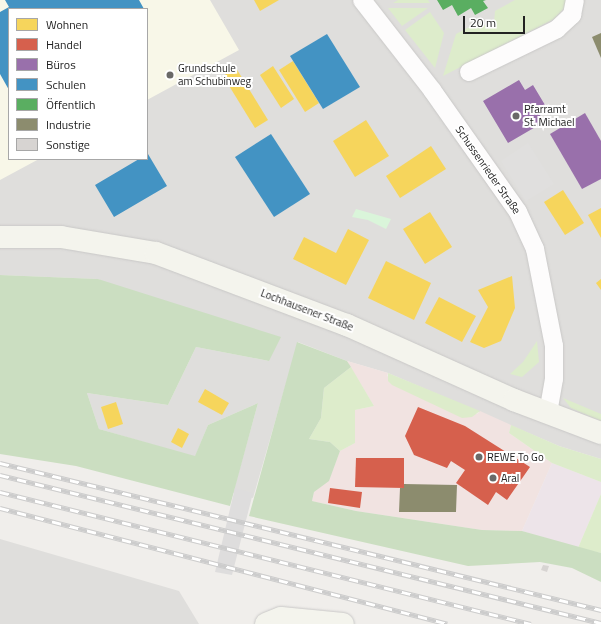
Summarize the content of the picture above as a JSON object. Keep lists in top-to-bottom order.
{
  "streets": {
    "main road": ["Lochhausener Straße"],
    "street": ["Schussenrieder Straße"]
  },
  "crossings": [
    ["Schussenrieder Straße", "Lochhausener Straße"]
  ],
  "places": [
    "Grundschule am Schubinweg",
    "Pfarramt St. Michael",
    "REWE To Go",
    "Aral"
  ],
  "legend": [
    "Wohnen",
    "Handel",
    "Büros",
    "Schulen",
    "Öffentlich",
    "Industrie",
    "Sonstige"
  ],
  "scale_bar": "20 m"
}
